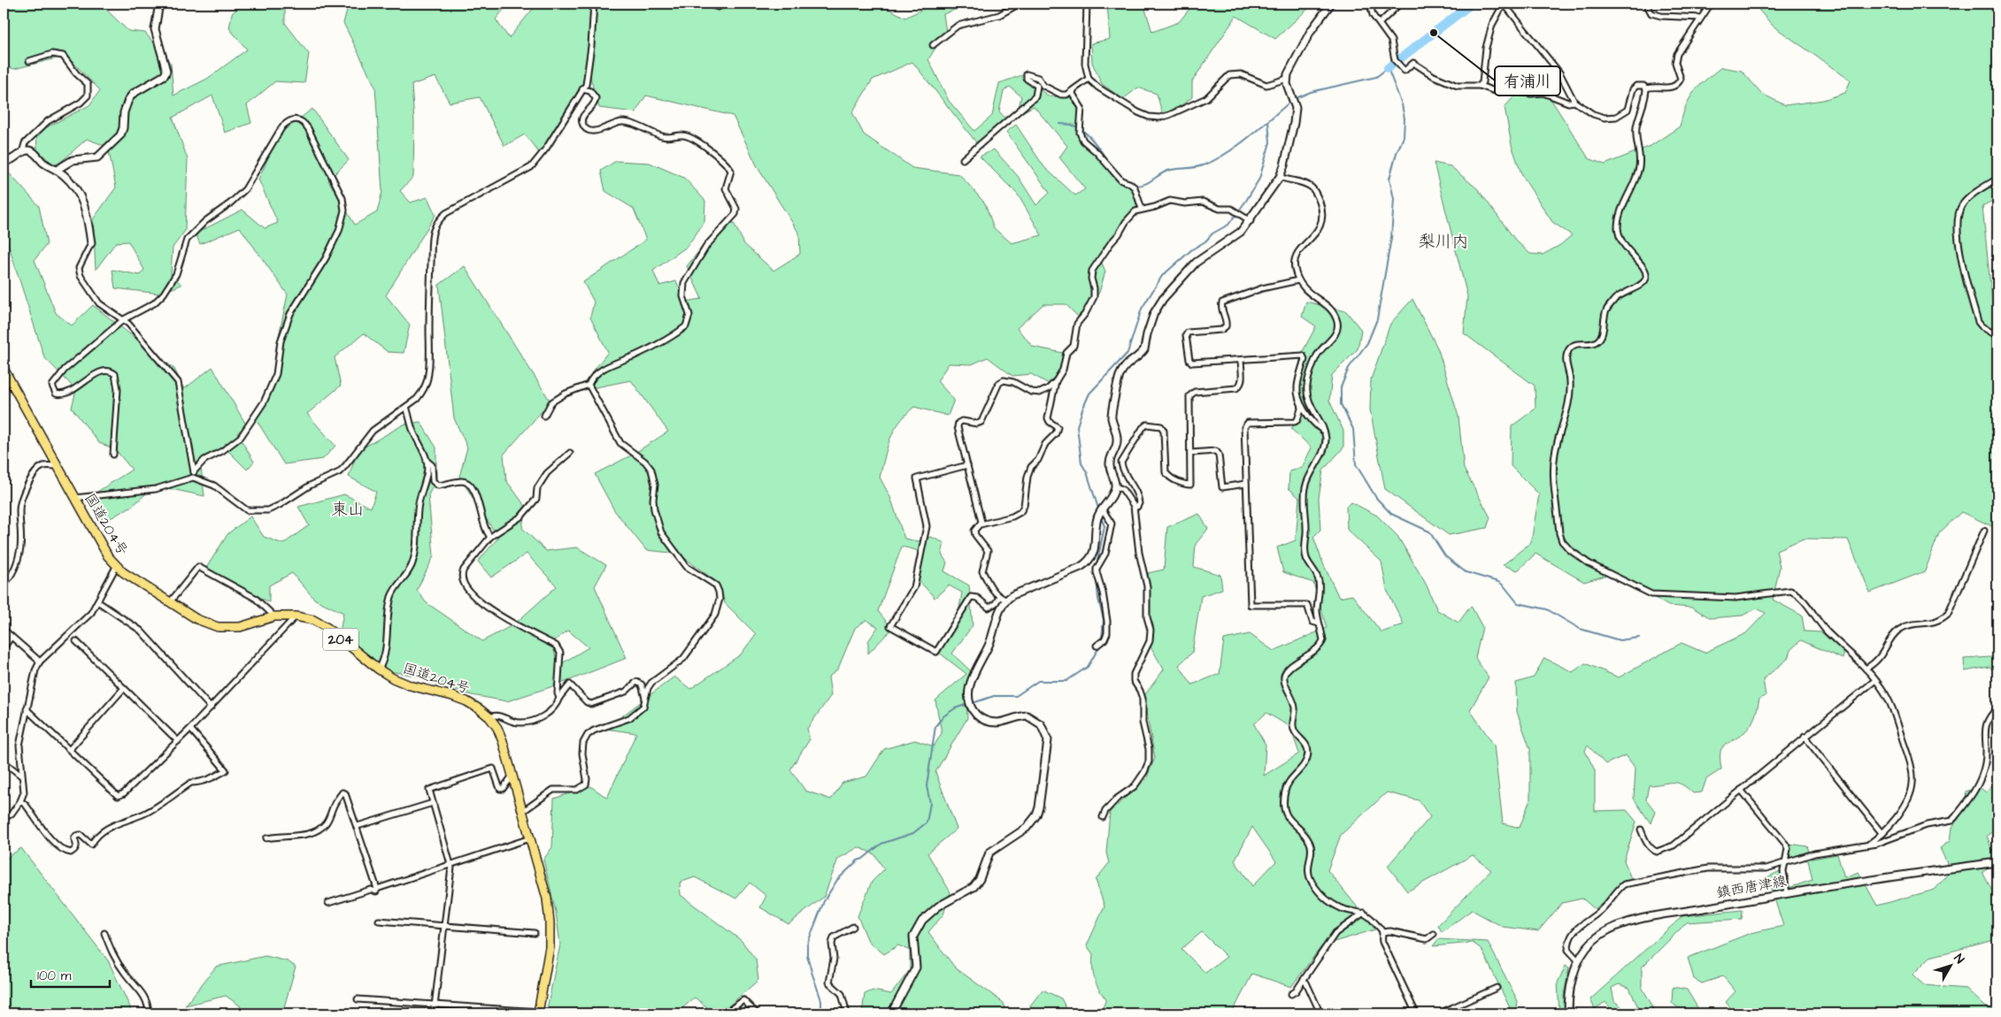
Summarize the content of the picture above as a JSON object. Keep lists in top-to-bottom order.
{
  "streets": {
    "highway": ["国道204号", "204"],
    "street": ["鎮西唐津線"]
  },
  "districts": ["梨川内", "東山"],
  "places": ["有浦川"],
  "scale_bar": "100 m",
  "north": "top right"
}
